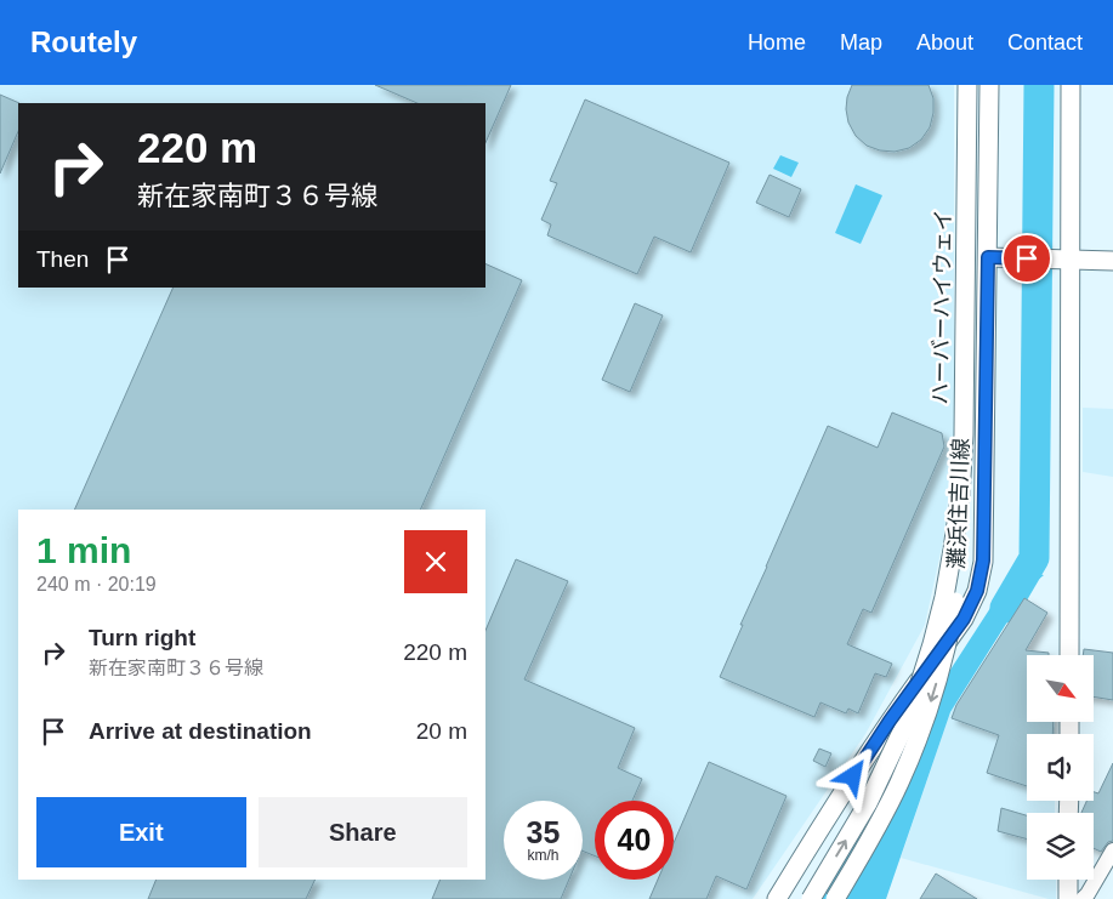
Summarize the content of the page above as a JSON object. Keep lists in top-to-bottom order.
{
  "streets": {
    "street": ["ハーバーハイウェイ", "灘浜住吉川線"]
  },
  "north": "bottom right",
  "page": {
    "header": "Routely",
    "nav": [
      "Home",
      "Map",
      "About",
      "Contact"
    ],
    "turn": ["220 m", "新在家南町３６号線"],
    "then": "Then",
    "heading": ["1 min", "240 m · 20:19"],
    "list": [
      {
        "name": "Turn right",
        "note": "新在家南町３６号線",
        "value": "220 m"
      },
      {
        "name": "Arrive at destination",
        "value": "20 m"
      }
    ],
    "buttons": ["Exit", "Share"],
    "speed": "35 km/h",
    "limit": "40"
  }
}
